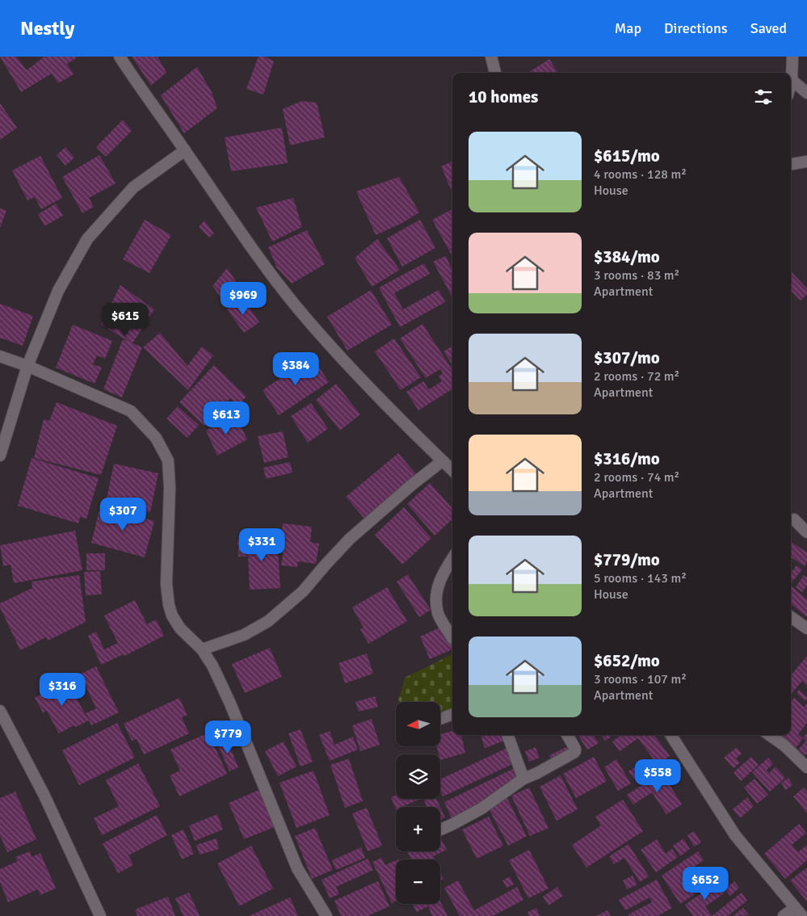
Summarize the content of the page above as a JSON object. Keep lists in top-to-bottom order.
{
  "north": "left",
  "page": {
    "header": "Nestly",
    "nav": ["Map", "Directions", "Saved"],
    "heading": "10 homes",
    "list": [
      {
        "name": "$615/mo",
        "note": "4 rooms · 128 m² · House"
      },
      {
        "name": "$384/mo",
        "note": "3 rooms · 83 m² · Apartment"
      },
      {
        "name": "$307/mo",
        "note": "2 rooms · 72 m² · Apartment"
      },
      {
        "name": "$316/mo",
        "note": "2 rooms · 74 m² · Apartment"
      },
      {
        "name": "$779/mo",
        "note": "5 rooms · 143 m² · House"
      },
      {
        "name": "$652/mo",
        "note": "3 rooms · 107 m² · Apartment"
      }
    ],
    "price": [
      "$969",
      "$615",
      "$384",
      "$613",
      "$307",
      "$331",
      "$316",
      "$779",
      "$558",
      "$652"
    ],
    "map_buttons": ["+", "−"]
  }
}
